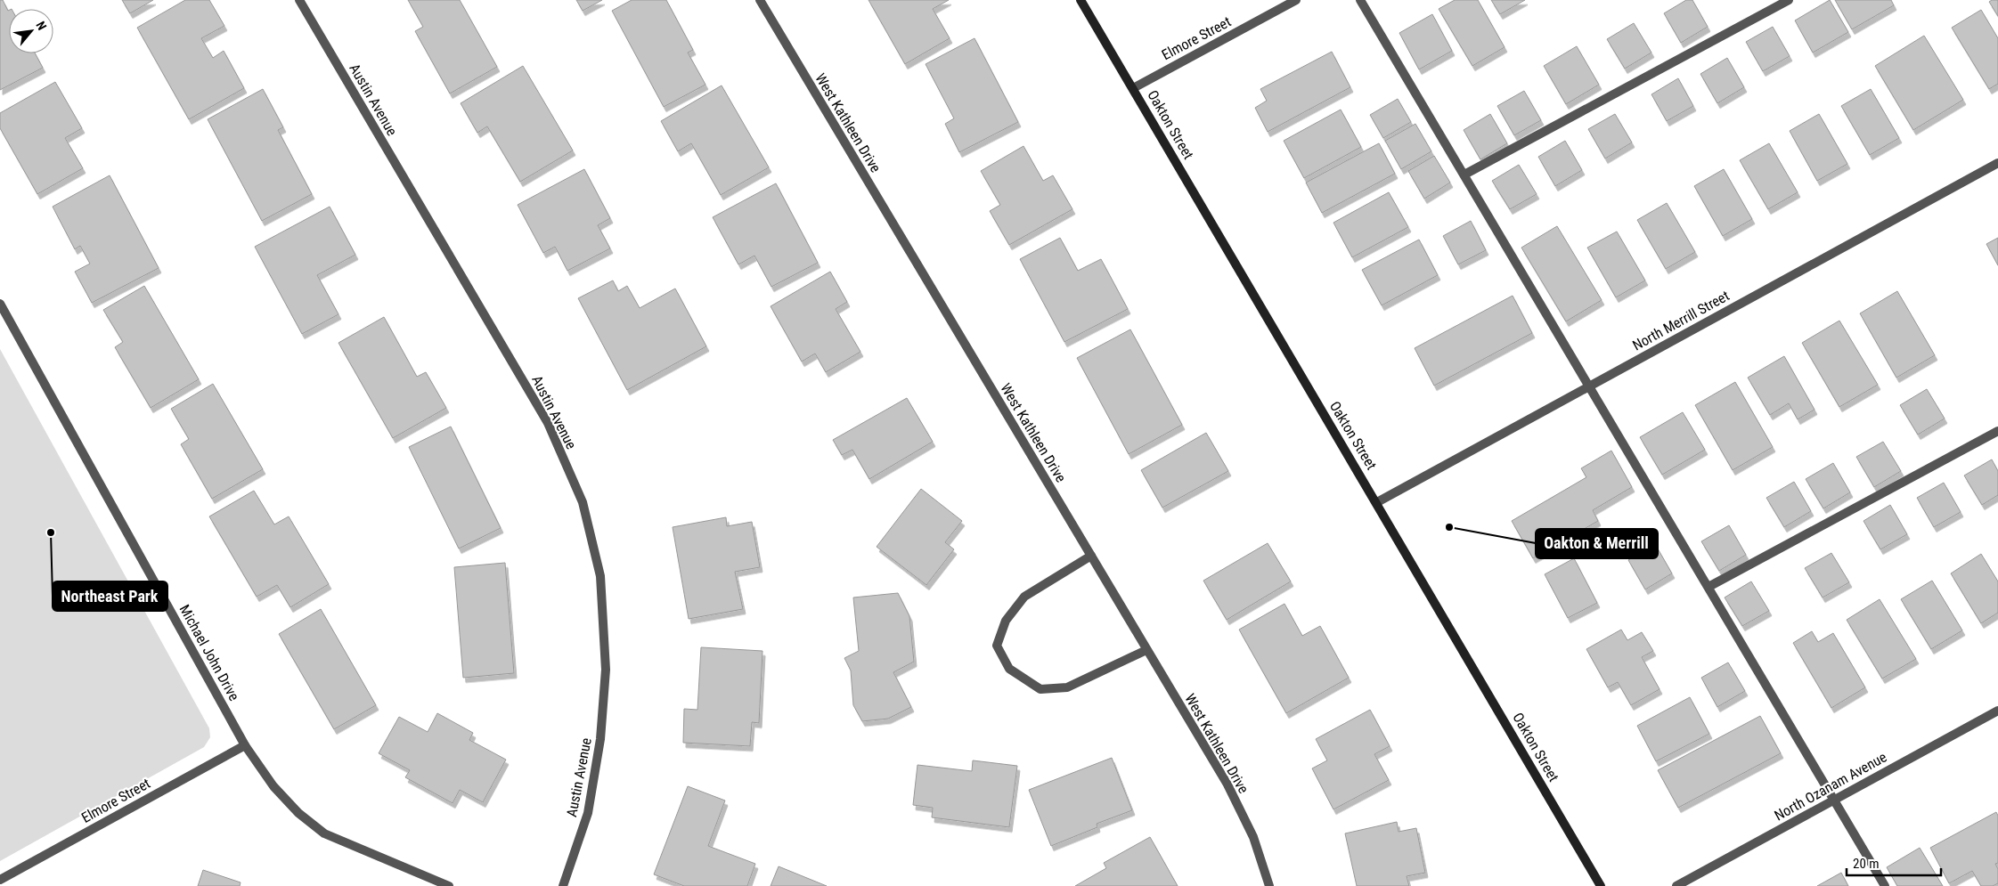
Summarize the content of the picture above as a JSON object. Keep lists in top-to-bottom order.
{
  "streets": {
    "main road": ["Oakton Street"],
    "street": [
      "Elmore Street",
      "Austin Avenue",
      "West Kathleen Drive",
      "North Merrill Street",
      "Michael John Drive",
      "North Ozanam Avenue"
    ]
  },
  "crossings": [
    ["Elmore Street", "Oakton Street"],
    ["Elmore Street", "Michael John Drive"],
    ["Oakton Street", "North Merrill Street"]
  ],
  "places": ["Oakton & Merrill", "Northeast Park"],
  "scale_bar": "20 m",
  "north": "top right"
}
